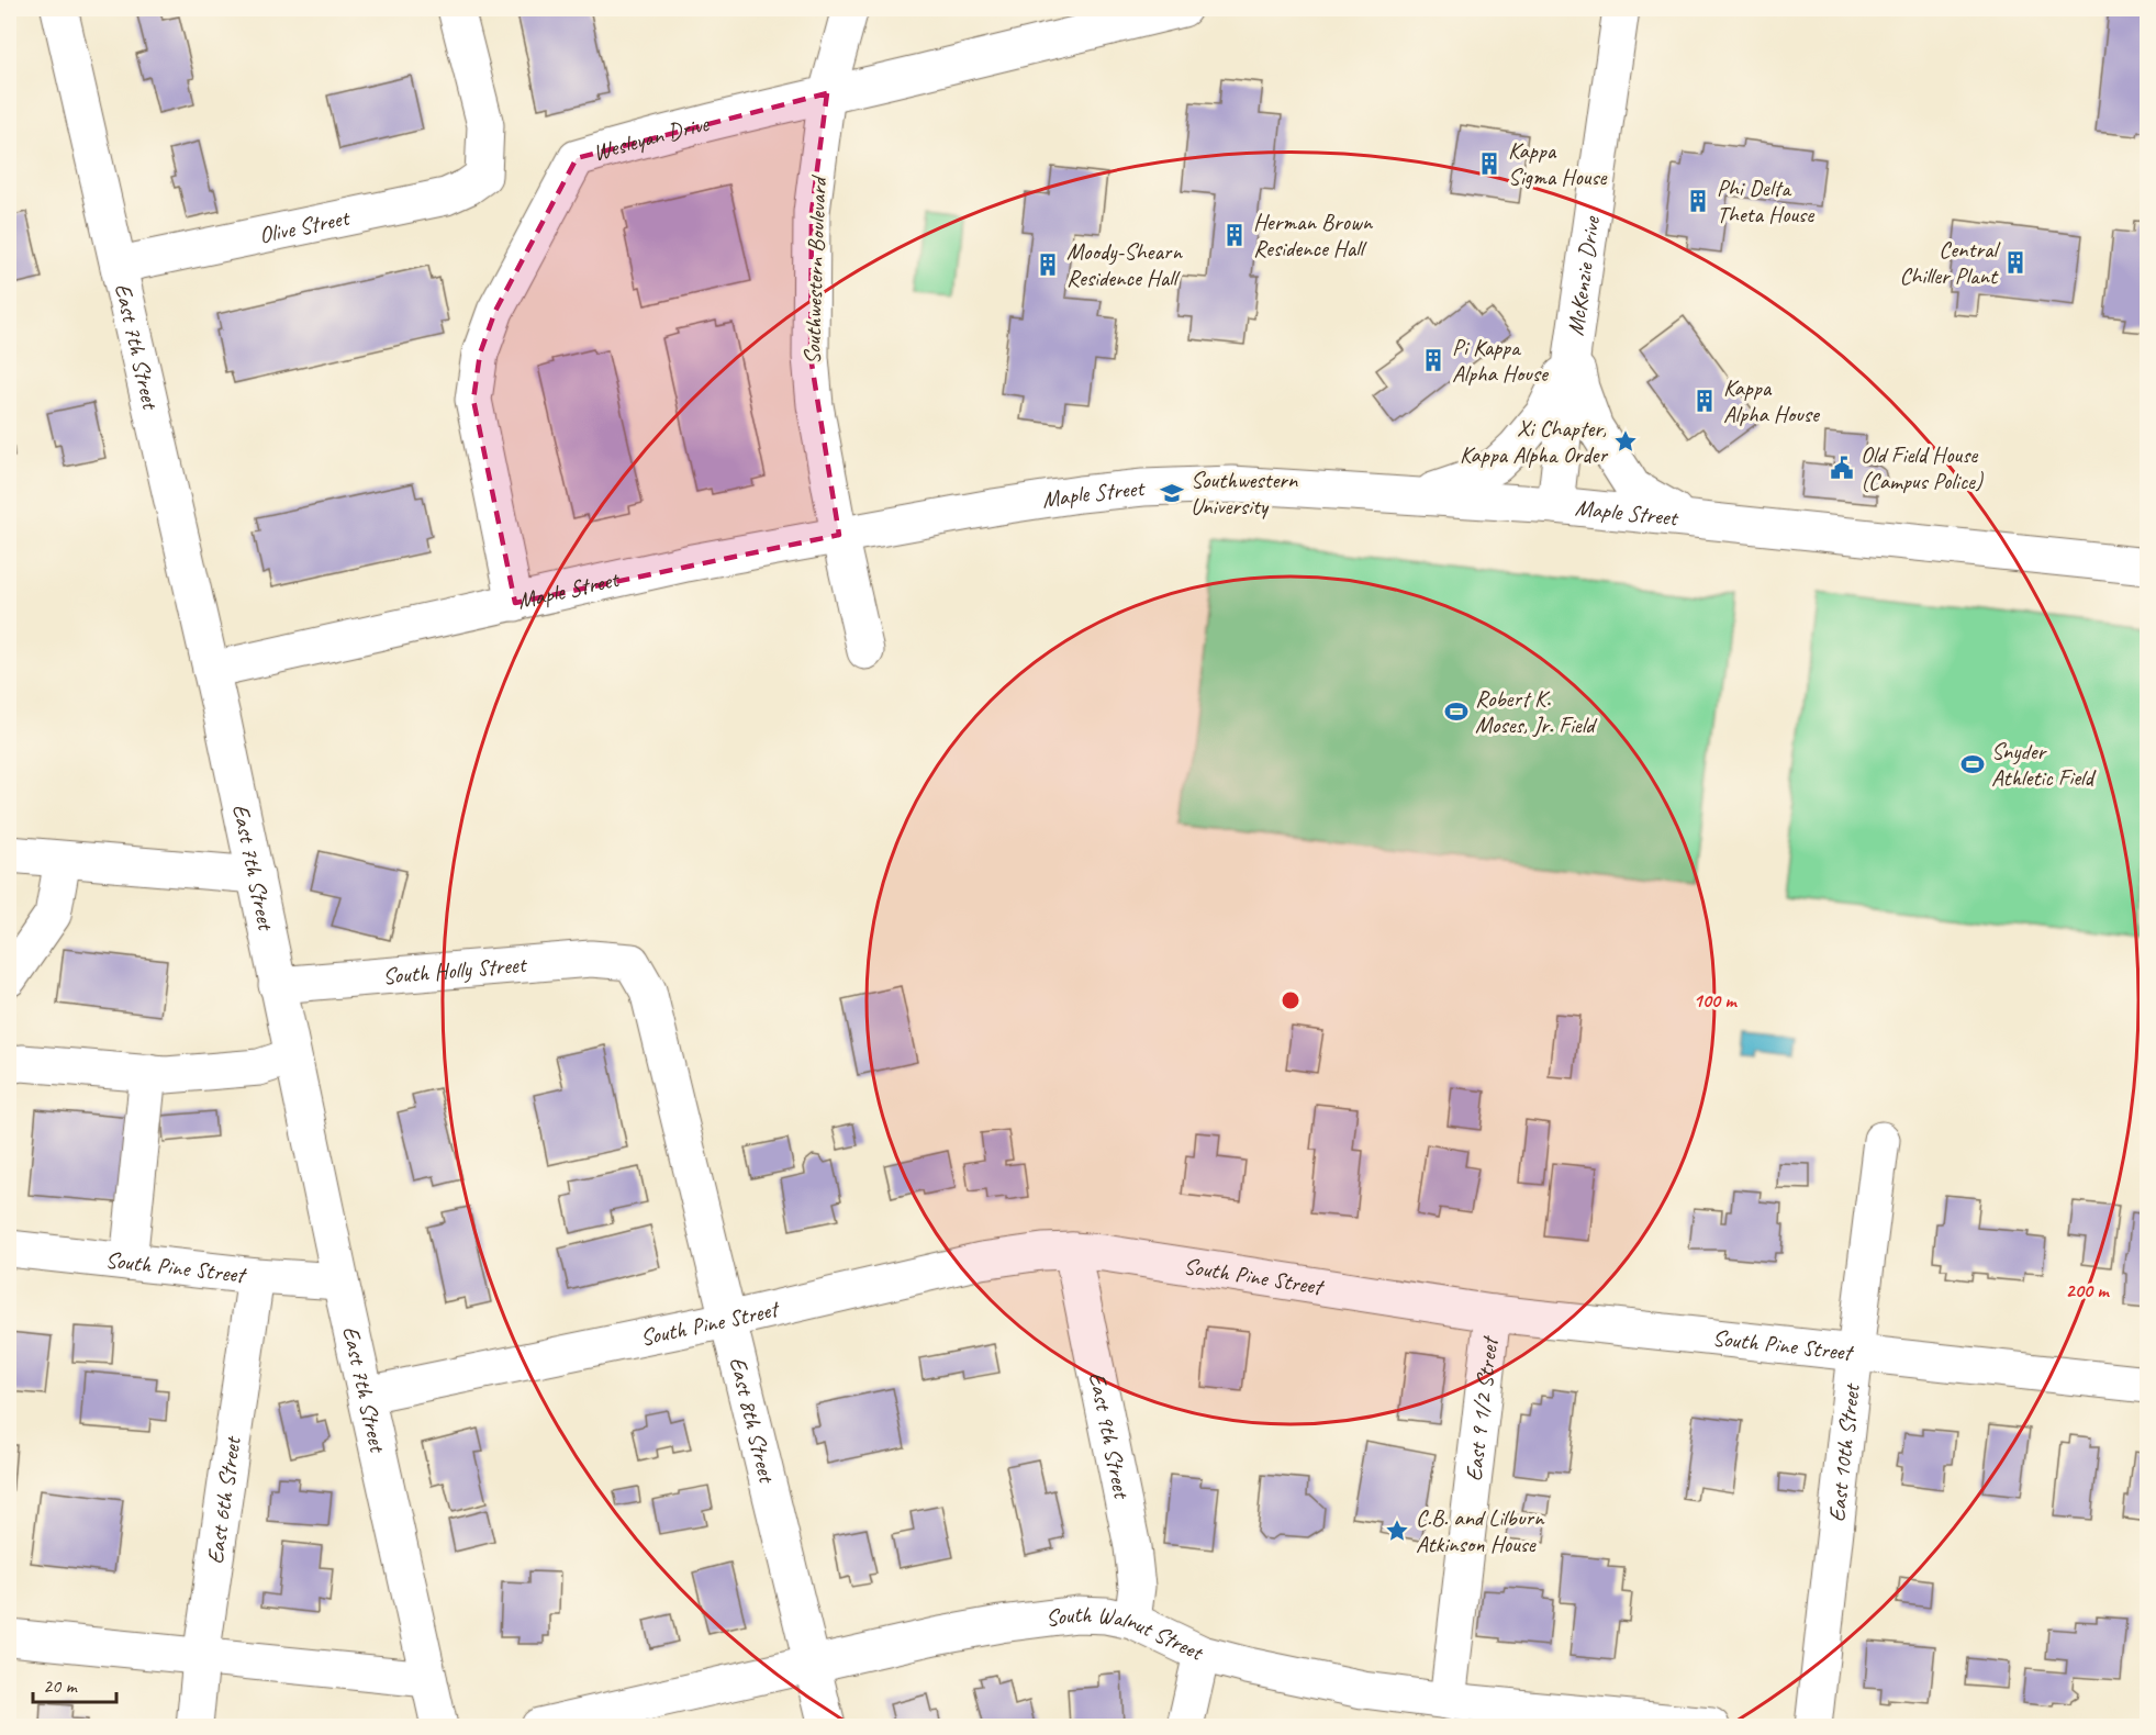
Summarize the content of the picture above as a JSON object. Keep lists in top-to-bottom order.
{
  "streets": {
    "street": [
      "Wesleyan Drive",
      "Olive Street",
      "Southwestern Boulevard",
      "McKenzie Drive",
      "East 7th Street",
      "Maple Street",
      "South Holly Street",
      "South Pine Street",
      "East 9 1/2 Street",
      "East 8th Street",
      "East 9th Street",
      "East 10th Street",
      "East 6th Street",
      "South Walnut Street"
    ]
  },
  "crossings": [
    ["Wesleyan Drive", "Southwestern Boulevard"],
    ["Wesleyan Drive", "Maple Street"],
    ["Olive Street", "East 7th Street"],
    ["Southwestern Boulevard", "Maple Street"],
    ["McKenzie Drive", "Maple Street"],
    ["East 7th Street", "Maple Street"],
    ["East 7th Street", "South Holly Street"],
    ["East 7th Street", "South Pine Street"],
    ["South Holly Street", "East 8th Street"],
    ["South Pine Street", "East 9 1/2 Street"],
    ["South Pine Street", "East 8th Street"],
    ["South Pine Street", "East 9th Street"],
    ["South Pine Street", "East 10th Street"],
    ["South Pine Street", "East 6th Street"],
    ["East 9 1/2 Street", "South Walnut Street"],
    ["East 8th Street", "South Walnut Street"],
    ["East 9th Street", "South Walnut Street"]
  ],
  "places": {
    "building": [
      "Kappa Sigma House",
      "Phi Delta Theta House",
      "Herman Brown Residence Hall",
      "Central Chiller Plant",
      "Moody-Shearn Residence Hall",
      "Pi Kappa Alpha House",
      "Kappa Alpha House"
    ],
    "place": ["Xi Chapter, Kappa Alpha Order", "C.B. and Lilburn Atkinson House"],
    "public building": ["Old Field House (Campus Police)"],
    "school or university": ["Southwestern University"],
    "sports": ["Robert K. Moses, Jr. Field", "Snyder Athletic Field"]
  },
  "scale_bar": "20 m",
  "rings": ["100 m", "200 m"]
}
